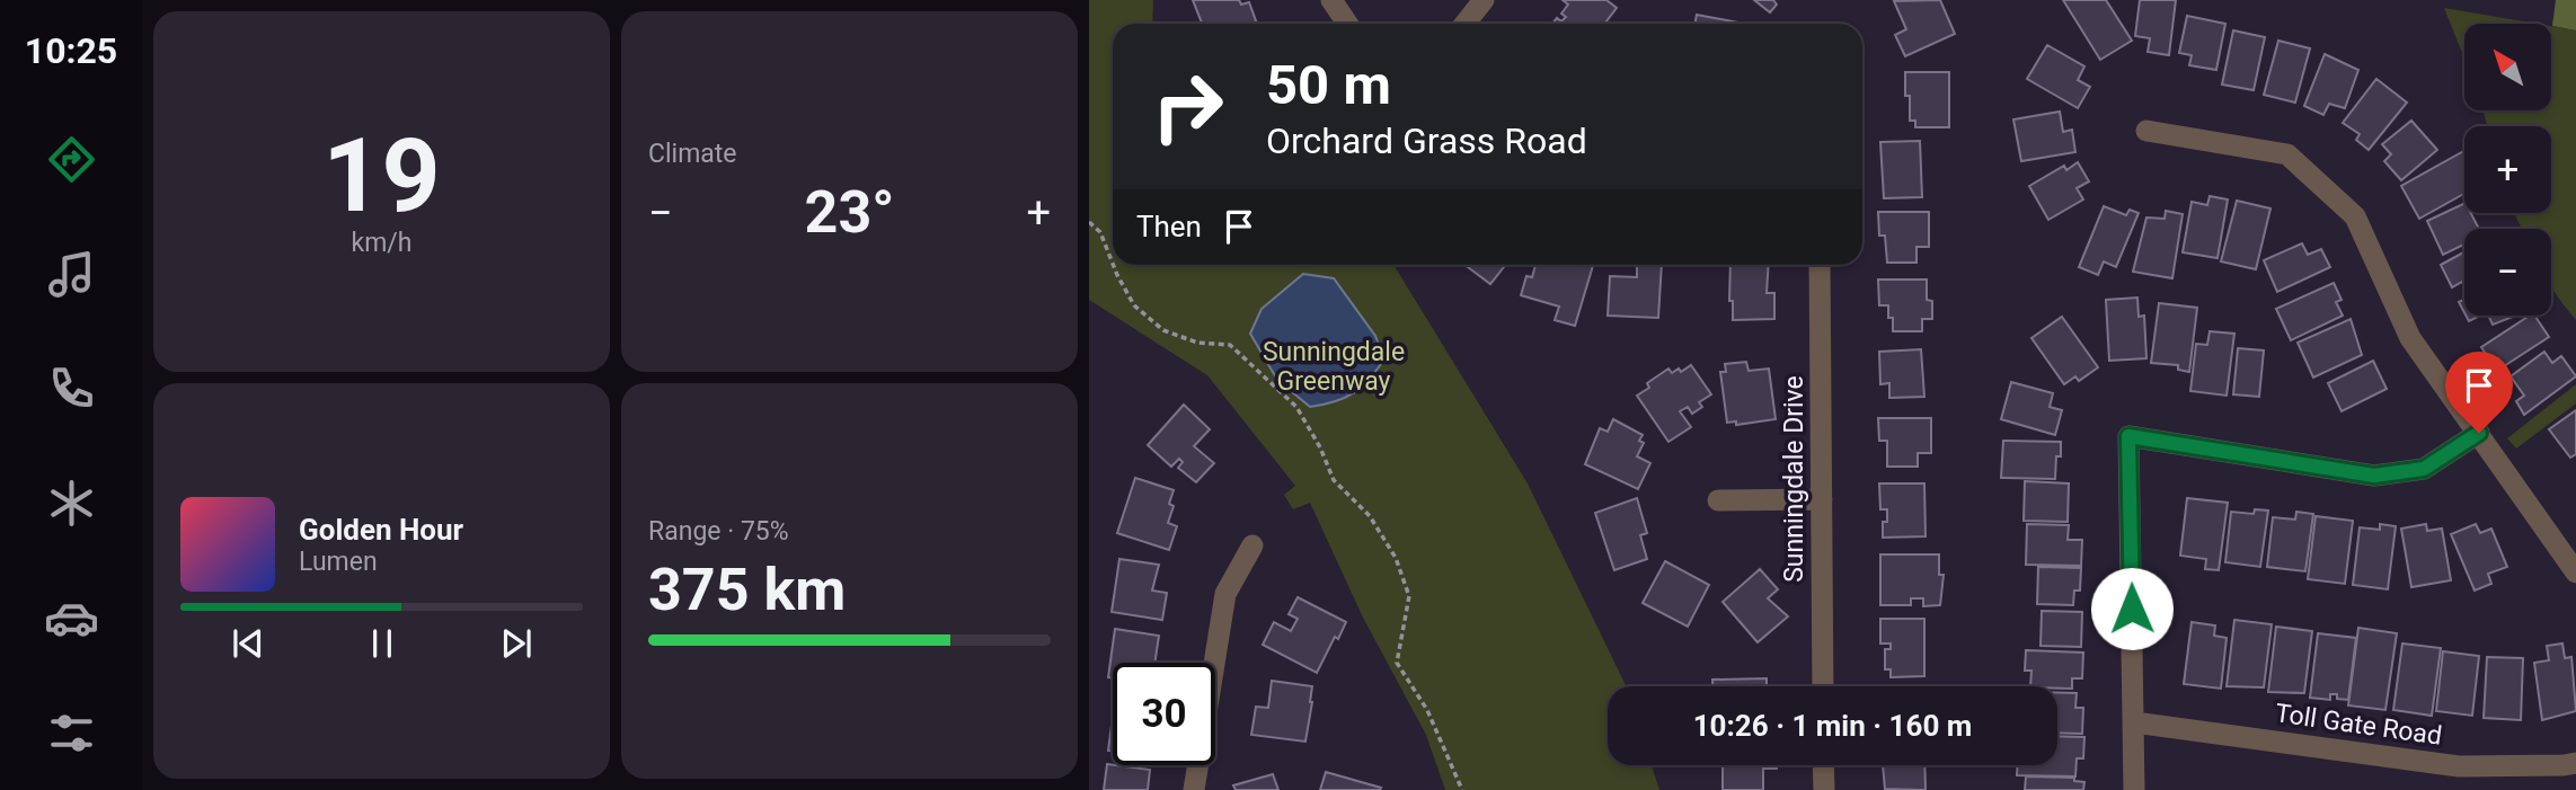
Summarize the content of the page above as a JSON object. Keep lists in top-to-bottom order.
{
  "streets": {
    "street": ["Sunningdale Drive", "Toll Gate Road"]
  },
  "parks": ["Sunningdale Greenway"],
  "north": "top left",
  "page": {
    "tabs": "10:25",
    "tile": [
      ["19", "km/h"],
      "Climate",
      ["Range · 75%", "375 km"]
    ],
    "map_buttons": ["+", "−"],
    "turn": ["50 m", "Orchard Grass Road"],
    "heat": ["−", "23°", "+"],
    "then": "Then",
    "song": ["Golden Hour", "Lumen"],
    "limit": "30",
    "trip": "10:26 · 1 min · 160 m"
  }
}
